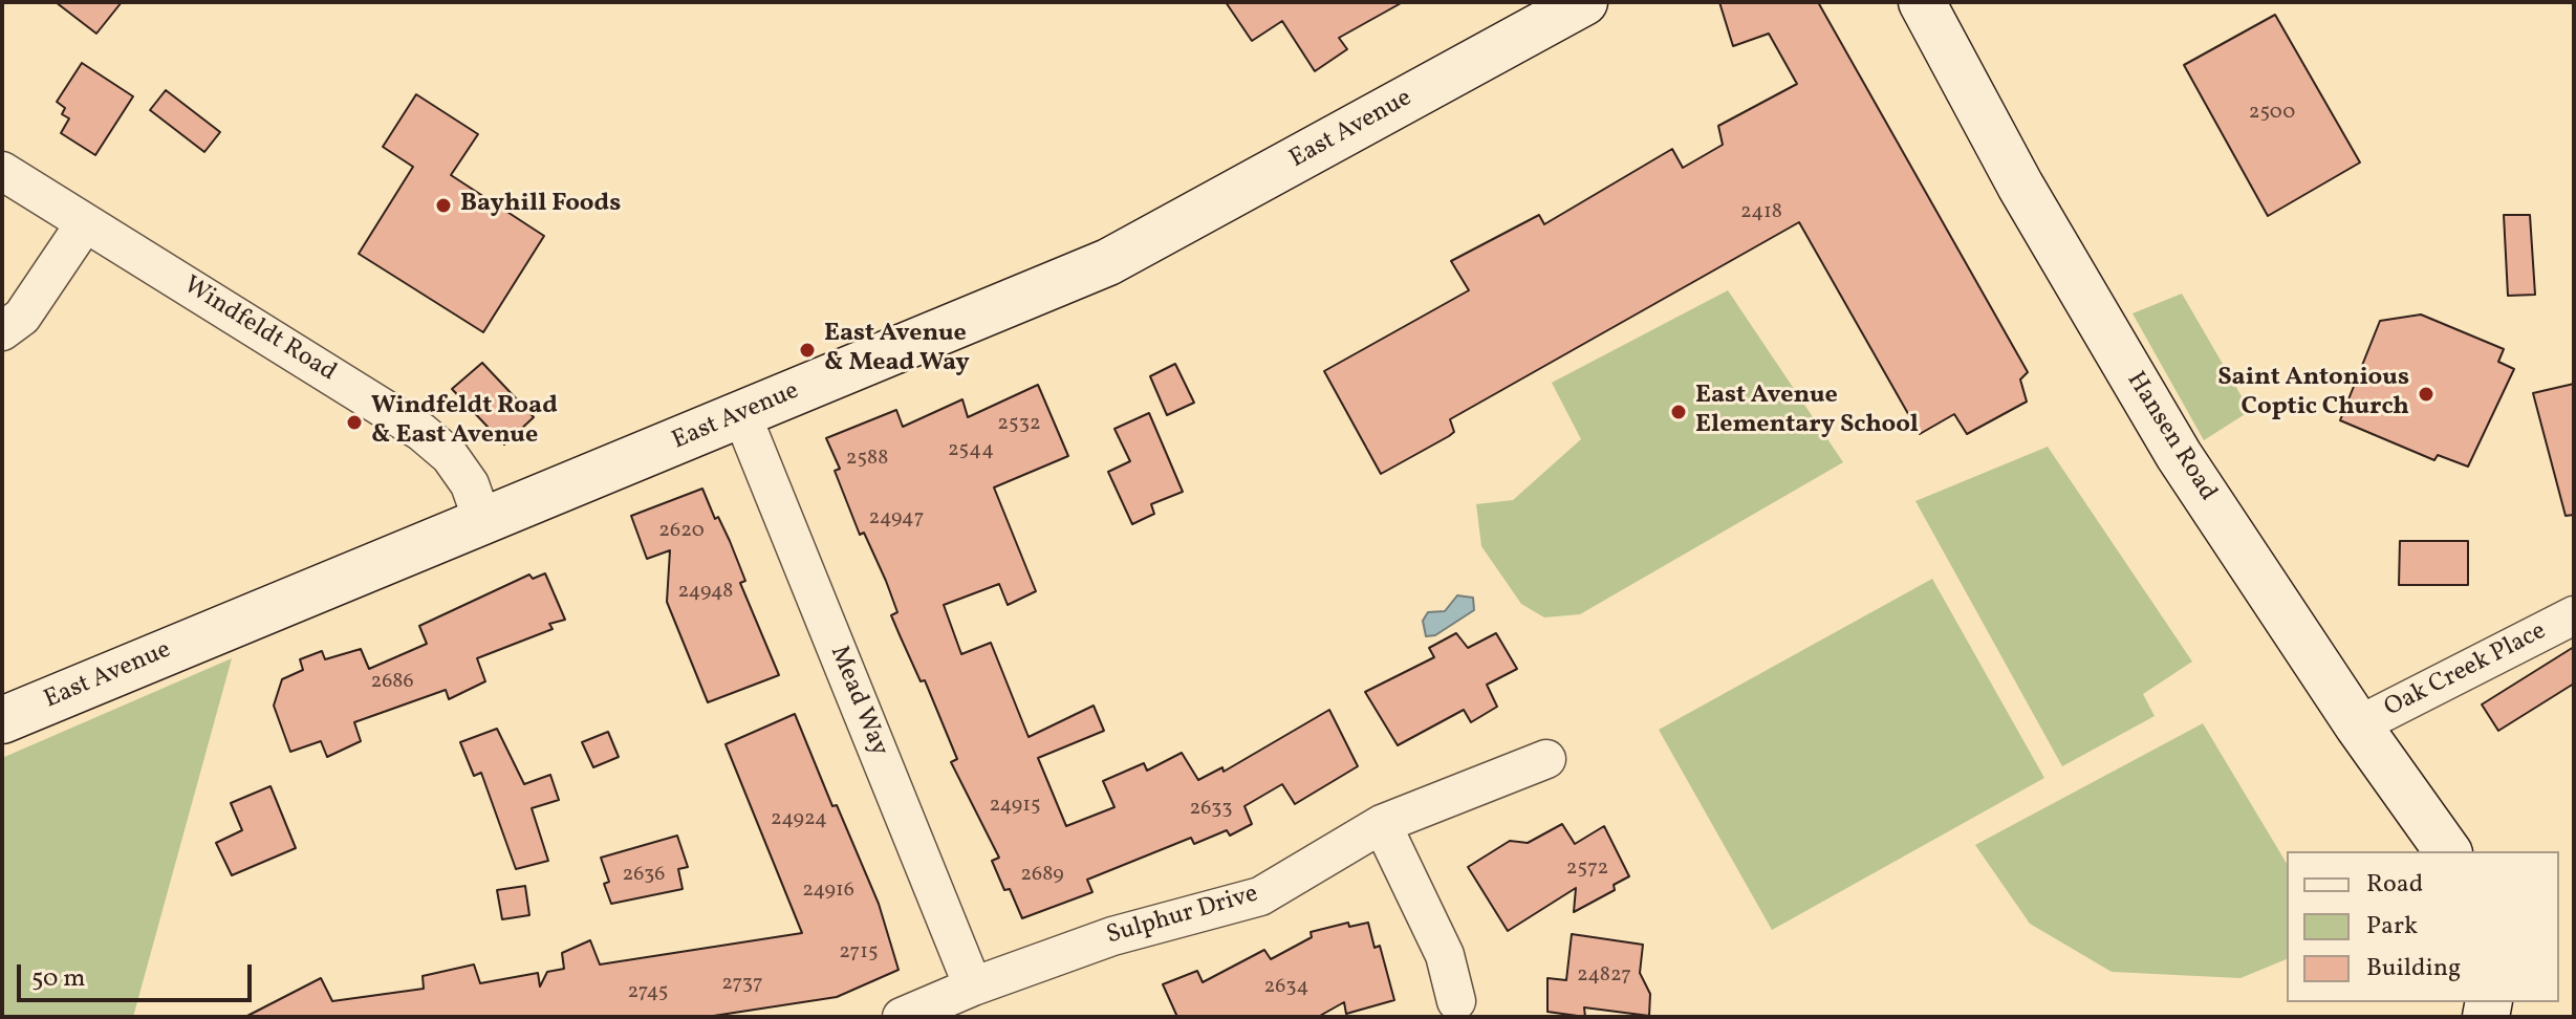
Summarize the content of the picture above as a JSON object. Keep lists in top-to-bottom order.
{
  "streets": {
    "street": [
      "East Avenue",
      "Windfeldt Road",
      "Hansen Road",
      "Oak Creek Place",
      "Mead Way",
      "Sulphur Drive"
    ]
  },
  "crossings": [
    ["East Avenue", "Windfeldt Road"],
    ["East Avenue", "Mead Way"],
    ["Hansen Road", "Oak Creek Place"],
    ["Mead Way", "Sulphur Drive"]
  ],
  "places": [
    "Bayhill Foods",
    "East Avenue & Mead Way",
    "Saint Antonious Coptic Church",
    "East Avenue Elementary School",
    "Windfeldt Road & East Avenue"
  ],
  "house_numbers": [
    "2500",
    "2418",
    "2532",
    "2544",
    "2588",
    "24947",
    "2620",
    "24948",
    "2686",
    "24915",
    "2633",
    "24924",
    "2572",
    "2636",
    "2689",
    "24916",
    "2715",
    "24827",
    "2737",
    "2634",
    "2745"
  ],
  "legend": ["Road", "Park", "Building"],
  "scale_bar": "50 m"
}
